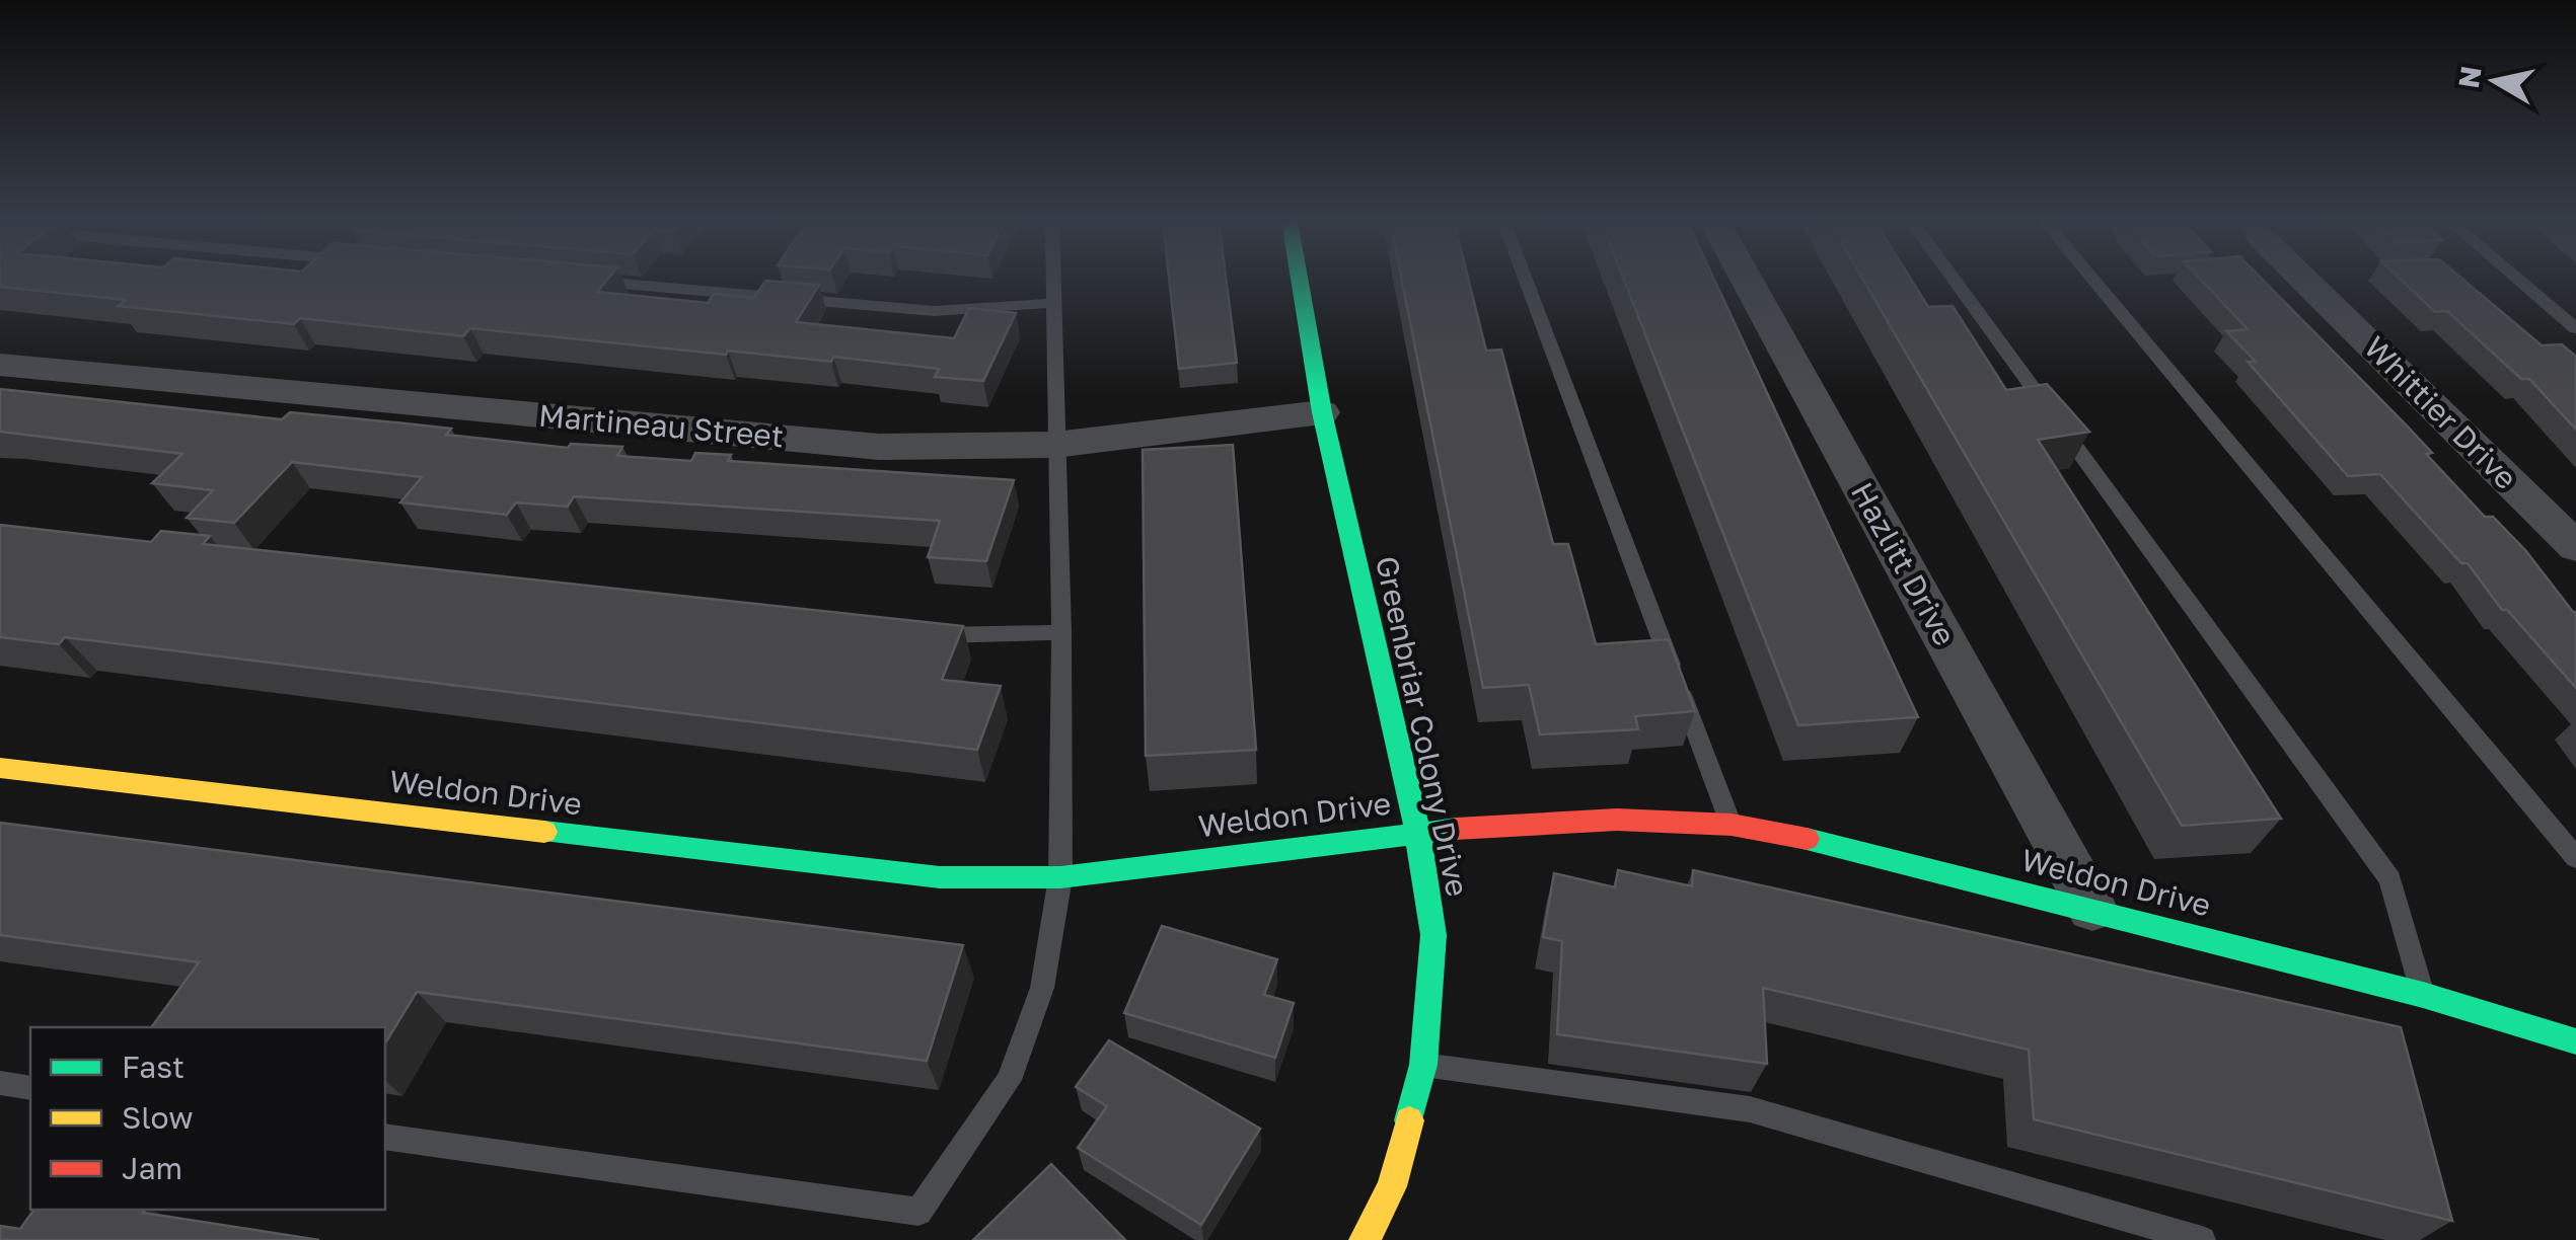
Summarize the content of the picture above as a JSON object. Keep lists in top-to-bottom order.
{
  "streets": {
    "street": [
      "Whittier Drive",
      "Martineau Street",
      "Hazlitt Drive",
      "Greenbriar Colony Drive",
      "Weldon Drive"
    ]
  },
  "crossings": [
    ["Martineau Street", "Greenbriar Colony Drive"],
    ["Hazlitt Drive", "Weldon Drive"],
    ["Greenbriar Colony Drive", "Weldon Drive"]
  ],
  "legend": ["Fast", "Slow", "Jam"],
  "north": "left"
}
